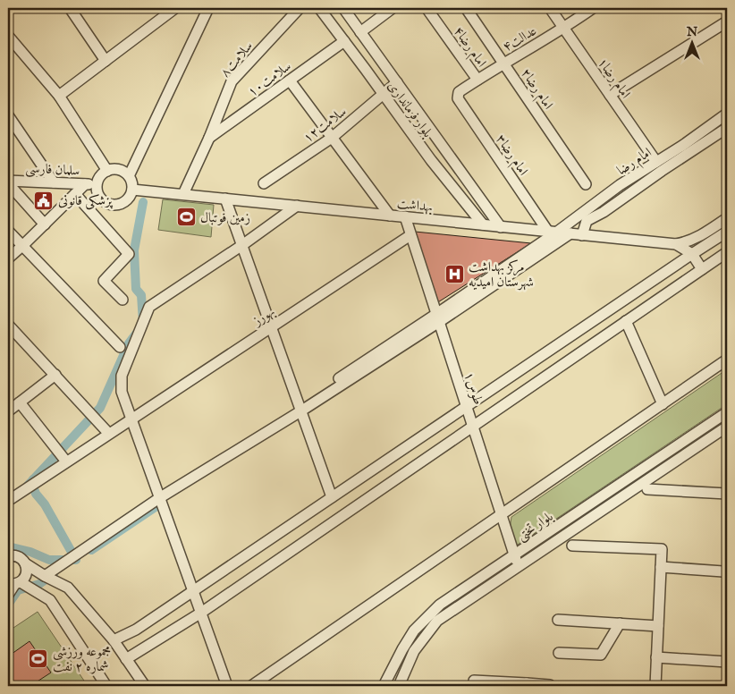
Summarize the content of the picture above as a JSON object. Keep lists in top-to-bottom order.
{
  "streets": {
    "street": [
      "عدالت۴",
      "امام رضا۴",
      "سلامت۸",
      "امام رضا۱",
      "سلامت۱۰",
      "امام رضا۲",
      "بلوار فرمانداری",
      "سلامت۱۲",
      "امام رضا۳",
      "امام رضا",
      "سلمان فارسی",
      "بهداشت",
      "بهورز",
      "طوس۱",
      "بلوار تختی"
    ]
  },
  "crossings": [
    ["عدالت۴", "امام رضا۴"],
    ["عدالت۴", "امام رضا۱"],
    ["عدالت۴", "امام رضا۲"],
    ["عدالت۴", "امام رضا۳"],
    ["سلامت۸", "سلامت۱۰"],
    ["سلامت۸", "بهداشت"],
    ["امام رضا۱", "امام رضا"],
    ["سلامت۱۰", "بلوار فرمانداری"],
    ["بلوار فرمانداری", "سلامت۱۲"],
    ["بلوار فرمانداری", "بهداشت"],
    ["امام رضا۳", "امام رضا"],
    ["امام رضا۳", "بهداشت"],
    ["امام رضا", "بهداشت"],
    ["امام رضا", "طوس۱"],
    ["سلمان فارسی", "بهداشت"],
    ["بهداشت", "طوس۱"],
    ["بهورز", "طوس۱"],
    ["طوس۱", "بلوار تختی"]
  ],
  "places": {
    "public building": ["پزشکی قانونی"],
    "sports": ["زمین فوتبال", "مجموعه ورزشی شماره ۲ نفت"],
    "hospital": ["مرکز بهداشت شهرستان امیدیه"]
  },
  "north": "top"
}
